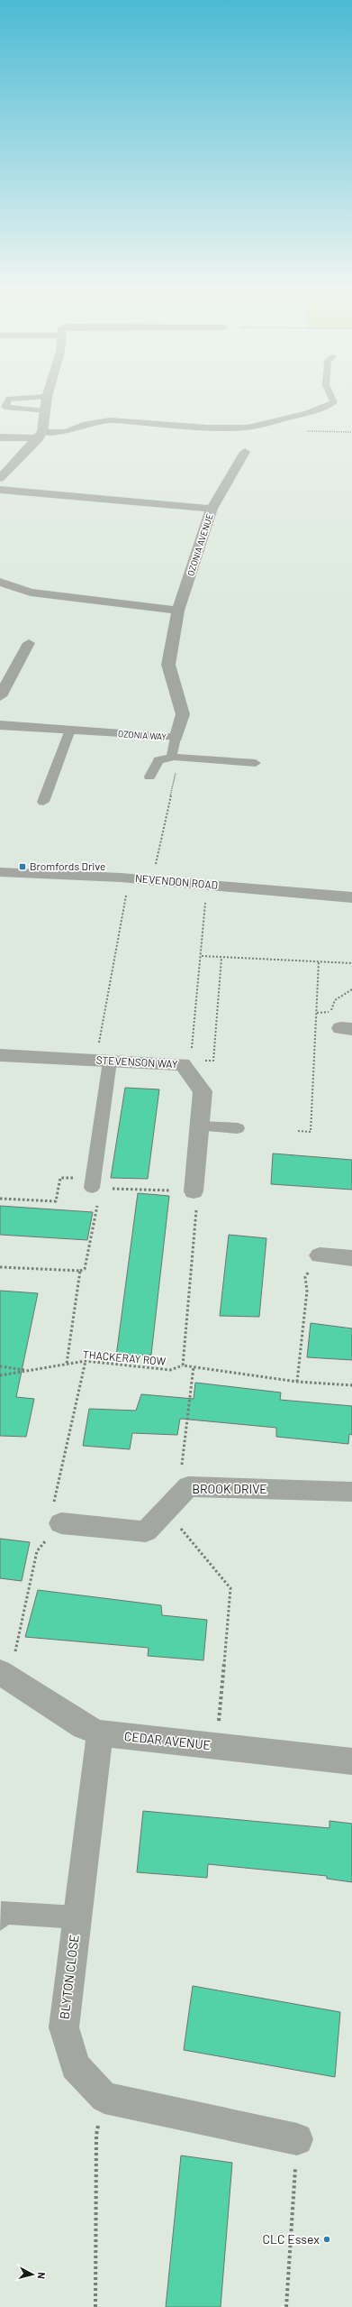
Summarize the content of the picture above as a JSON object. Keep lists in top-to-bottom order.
{
  "streets": {
    "street": [
      "OZONIA AVENUE",
      "OZONIA WAY",
      "NEVENDON ROAD",
      "STEVENSON WAY",
      "BROOK DRIVE",
      "CEDAR AVENUE",
      "BLYTON CLOSE"
    ],
    "path": ["THACKERAY ROW"]
  },
  "crossings": [
    ["OZONIA AVENUE", "OZONIA WAY"],
    ["CEDAR AVENUE", "BLYTON CLOSE"]
  ],
  "places": {
    "transit": ["Bromfords Drive"],
    "other": ["CLC Essex"]
  },
  "north": "right"
}
